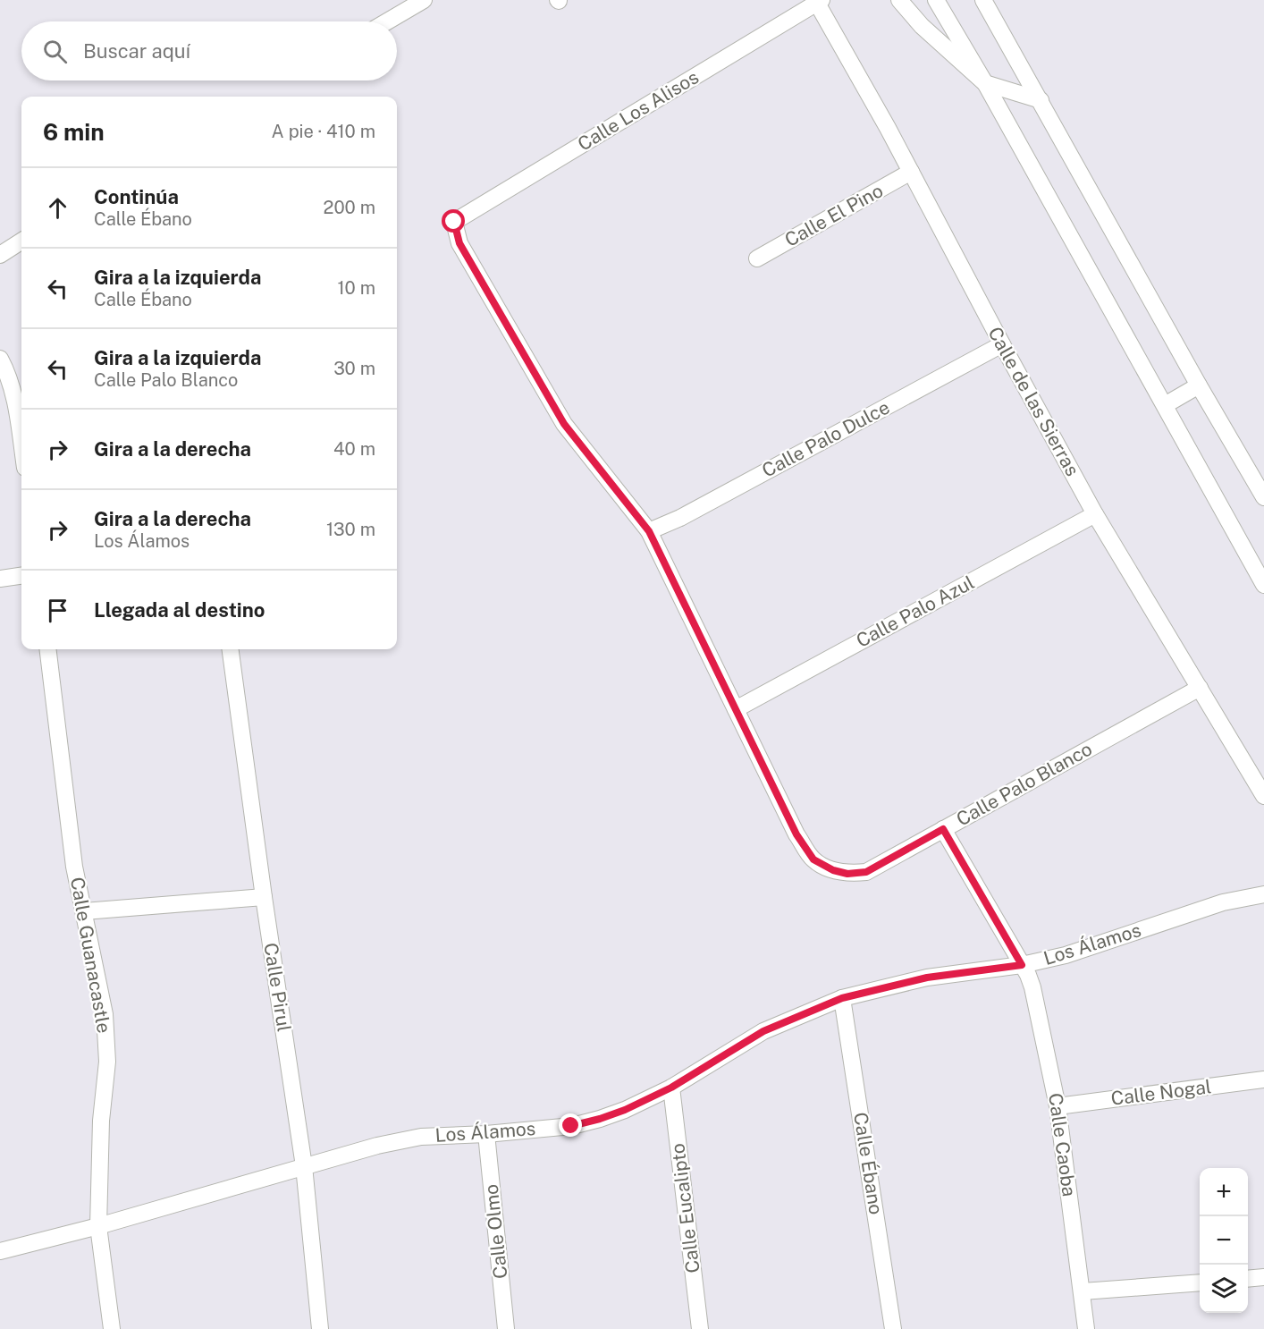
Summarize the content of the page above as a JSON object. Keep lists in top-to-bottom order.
{
  "streets": {
    "street": [
      "Calle Los Alisos",
      "Calle El Pino",
      "Calle de las Sierras",
      "Calle Palo Dulce",
      "Calle Palo Azul",
      "Calle Palo Blanco",
      "Los Álamos",
      "Calle Guanacastle",
      "Calle Pirul",
      "Calle Nogal",
      "Calle Caoba",
      "Calle Ébano",
      "Calle Eucalipto",
      "Calle Olmo"
    ]
  },
  "crossings": [
    ["Calle Los Alisos", "Calle de las Sierras"],
    ["Calle Los Alisos", "Calle Palo Dulce"],
    ["Calle El Pino", "Calle de las Sierras"],
    ["Calle de las Sierras", "Calle Palo Dulce"],
    ["Calle de las Sierras", "Calle Palo Azul"],
    ["Calle de las Sierras", "Calle Palo Blanco"],
    ["Calle Palo Azul", "Calle Palo Blanco"],
    ["Calle Palo Blanco", "Calle Caoba"],
    ["Los Álamos", "Calle Guanacastle"],
    ["Los Álamos", "Calle Pirul"],
    ["Los Álamos", "Calle Caoba"],
    ["Los Álamos", "Calle Ébano"],
    ["Los Álamos", "Calle Eucalipto"],
    ["Los Álamos", "Calle Olmo"],
    ["Calle Nogal", "Calle Caoba"]
  ],
  "page": {
    "search": "Buscar aquí",
    "heading": ["6 min", "A pie · 410 m"],
    "list": [
      ["Continúa", "Calle Ébano", "200 m"],
      ["Gira a la izquierda", "Calle Ébano", "10 m"],
      ["Gira a la izquierda", "Calle Palo Blanco", "30 m"],
      ["Gira a la derecha", "40 m"],
      ["Gira a la derecha", "Los Álamos", "130 m"],
      "Llegada al destino"
    ],
    "map_buttons": ["+", "−"]
  }
}
